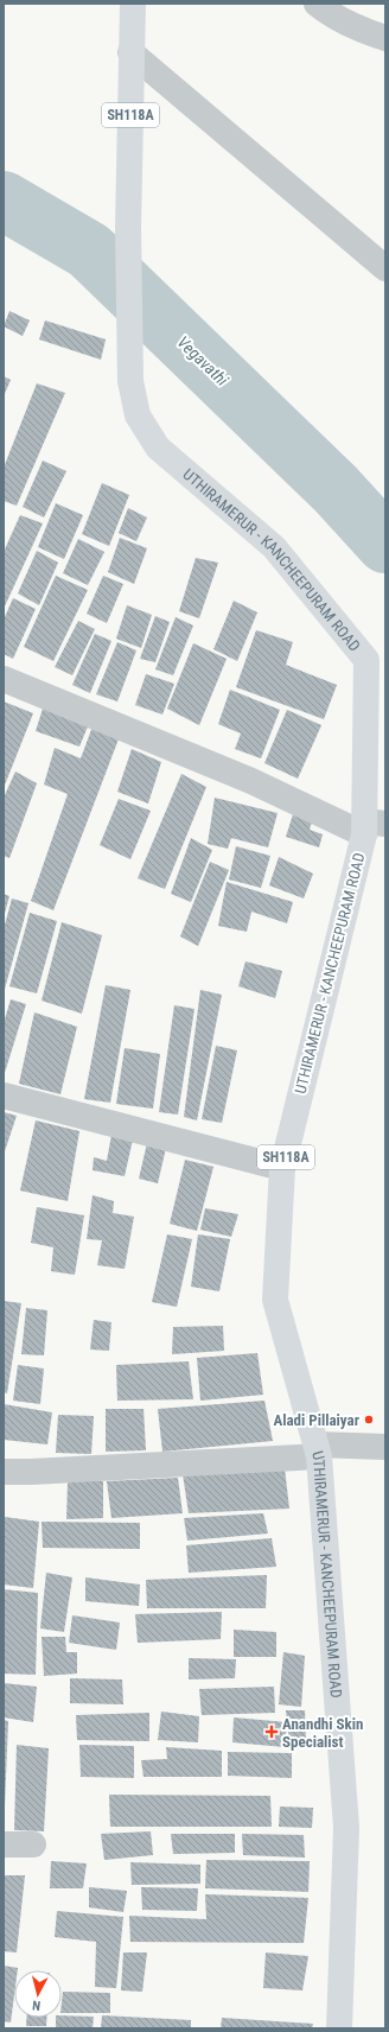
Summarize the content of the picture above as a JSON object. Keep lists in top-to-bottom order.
{
  "streets": {
    "main road": ["SH118A", "UTHIRAMERUR - KANCHEEPURAM ROAD"]
  },
  "water": ["Vegavathi"],
  "places": {
    "other": ["Aladi Pillaiyar"],
    "health": ["Anandhi Skin Specialist"]
  },
  "north": "bottom"
}
